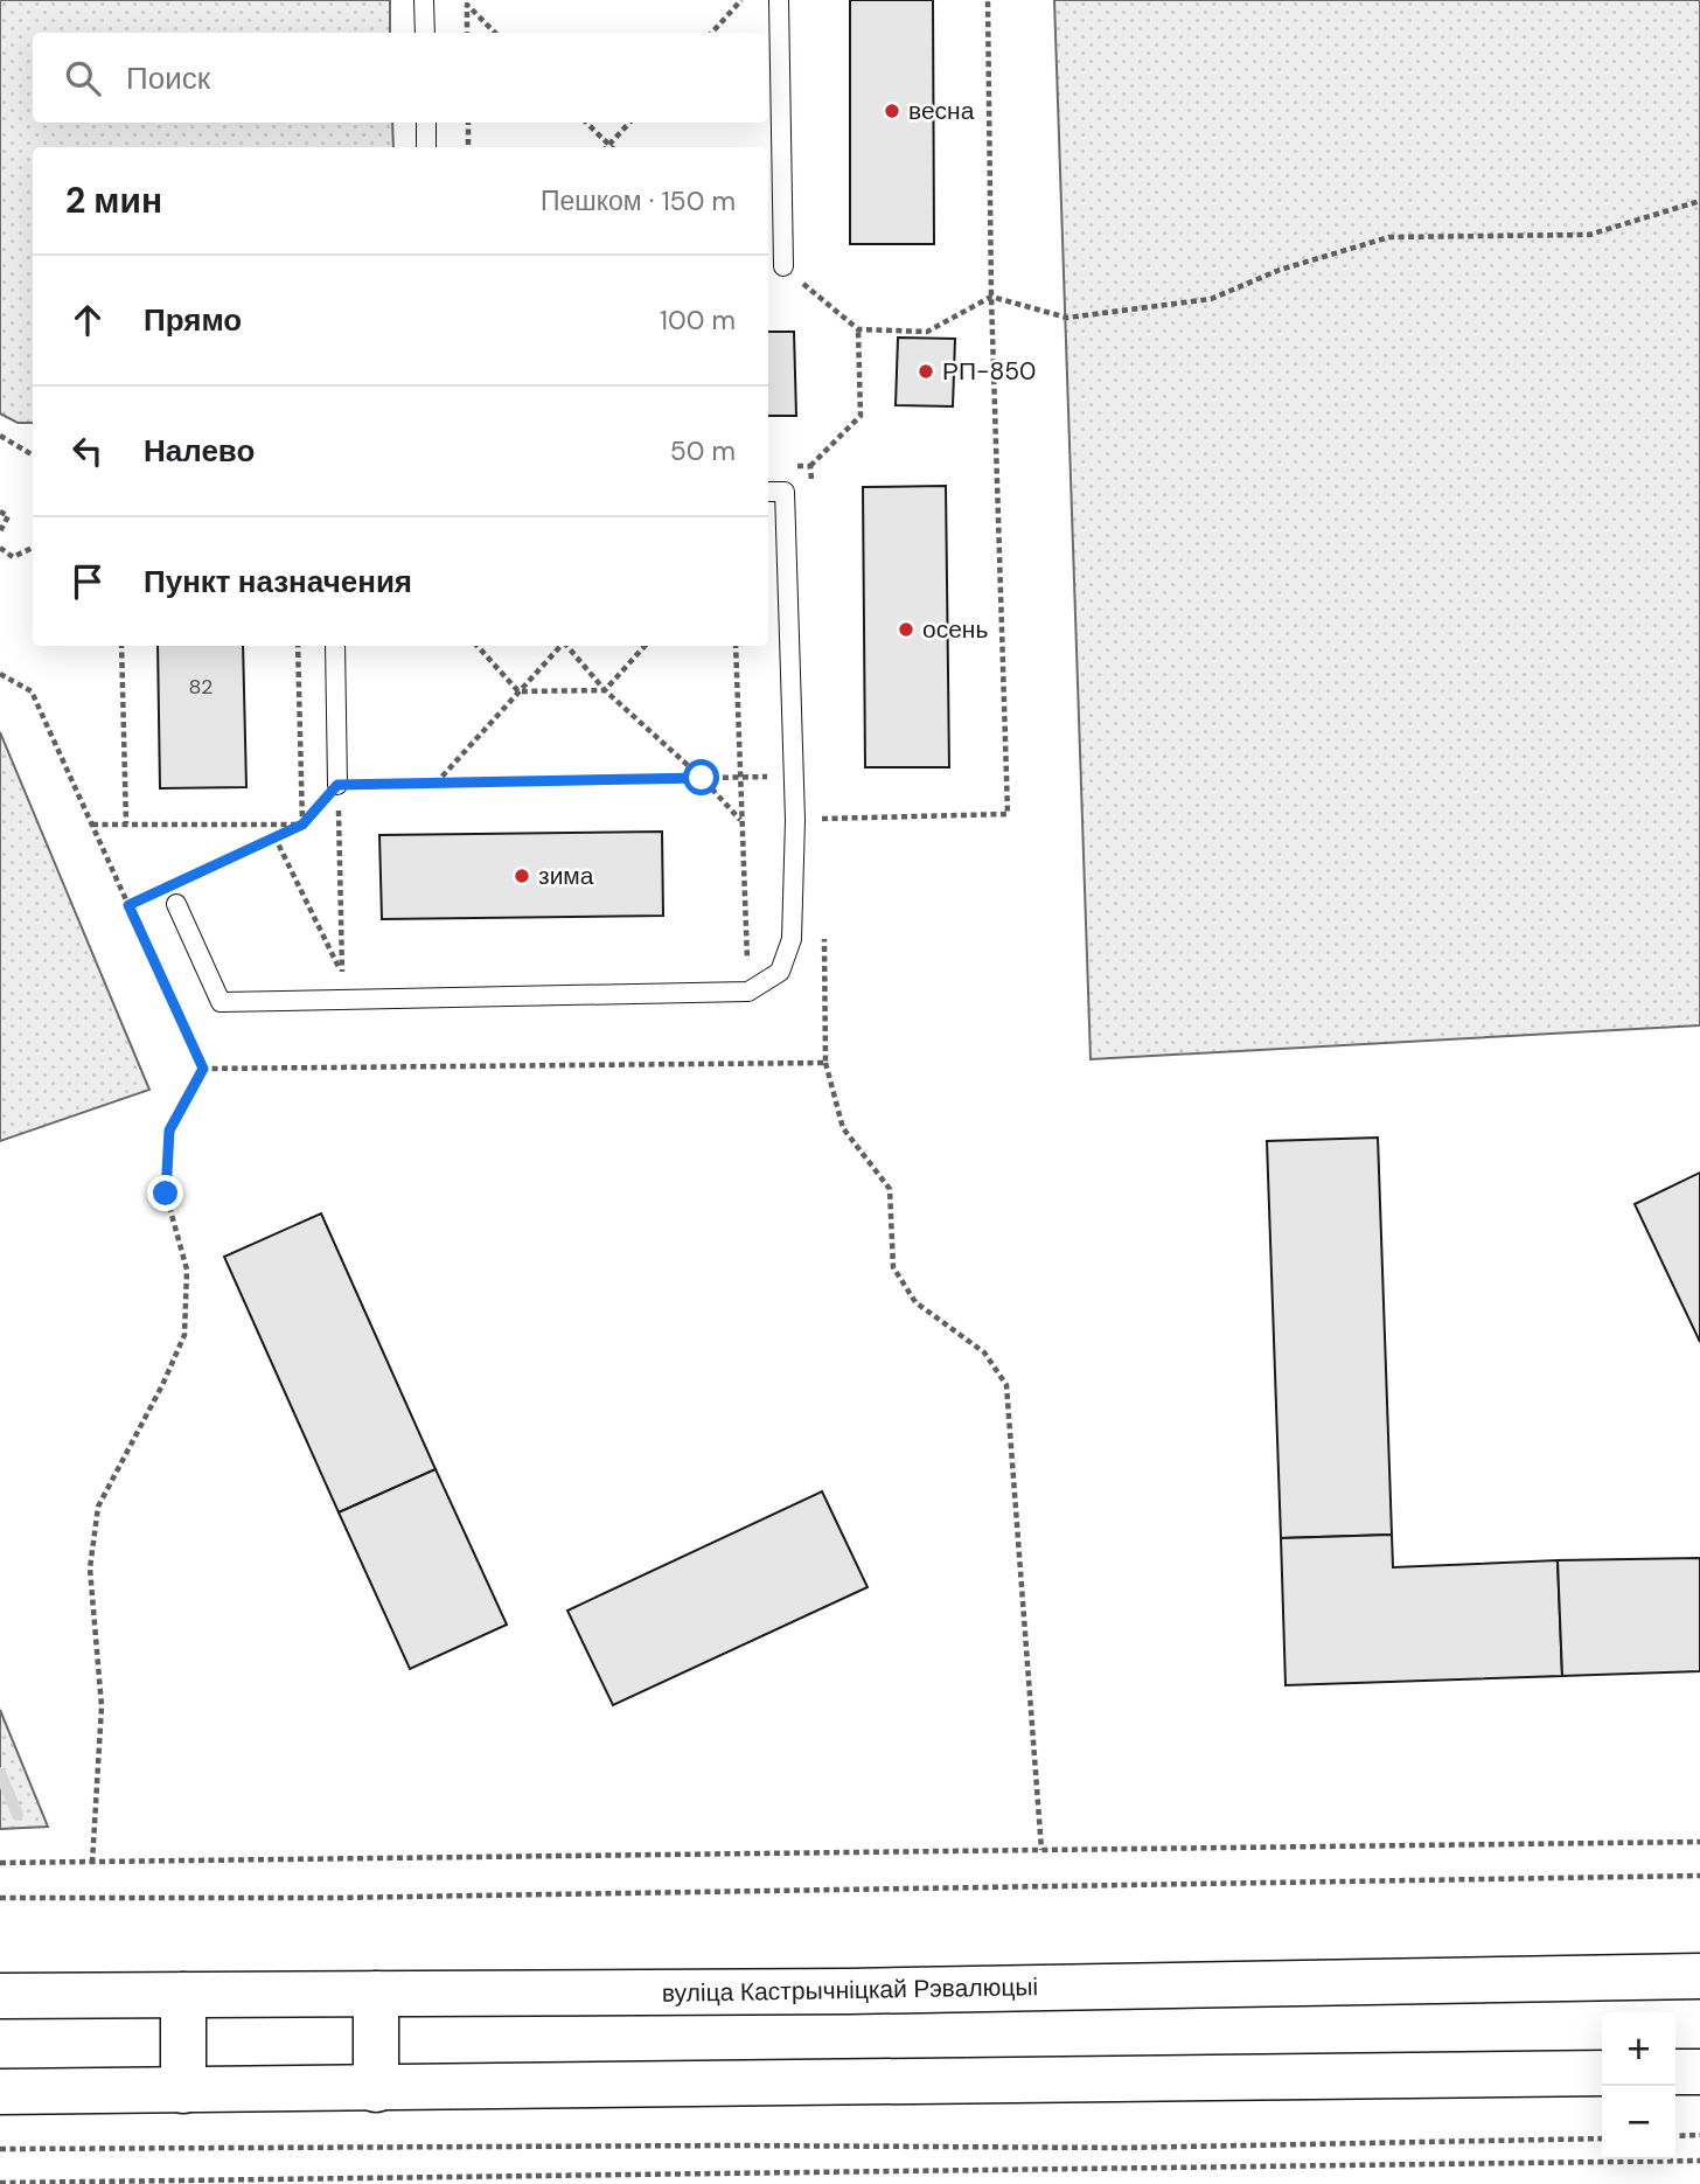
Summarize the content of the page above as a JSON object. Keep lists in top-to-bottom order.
{
  "streets": {
    "highway": ["вуліца Кастрычніцкай Рэвалюцыі"]
  },
  "places": [
    "весна",
    "РП-850",
    "осень",
    "зима"
  ],
  "house_numbers": ["82"],
  "page": {
    "search": "Поиск",
    "heading": ["2 мин", "Пешком · 150 m"],
    "list": [
      ["Прямо", "100 m"],
      ["Налево", "50 m"],
      "Пункт назначения"
    ],
    "map_buttons": ["+", "−"]
  }
}
